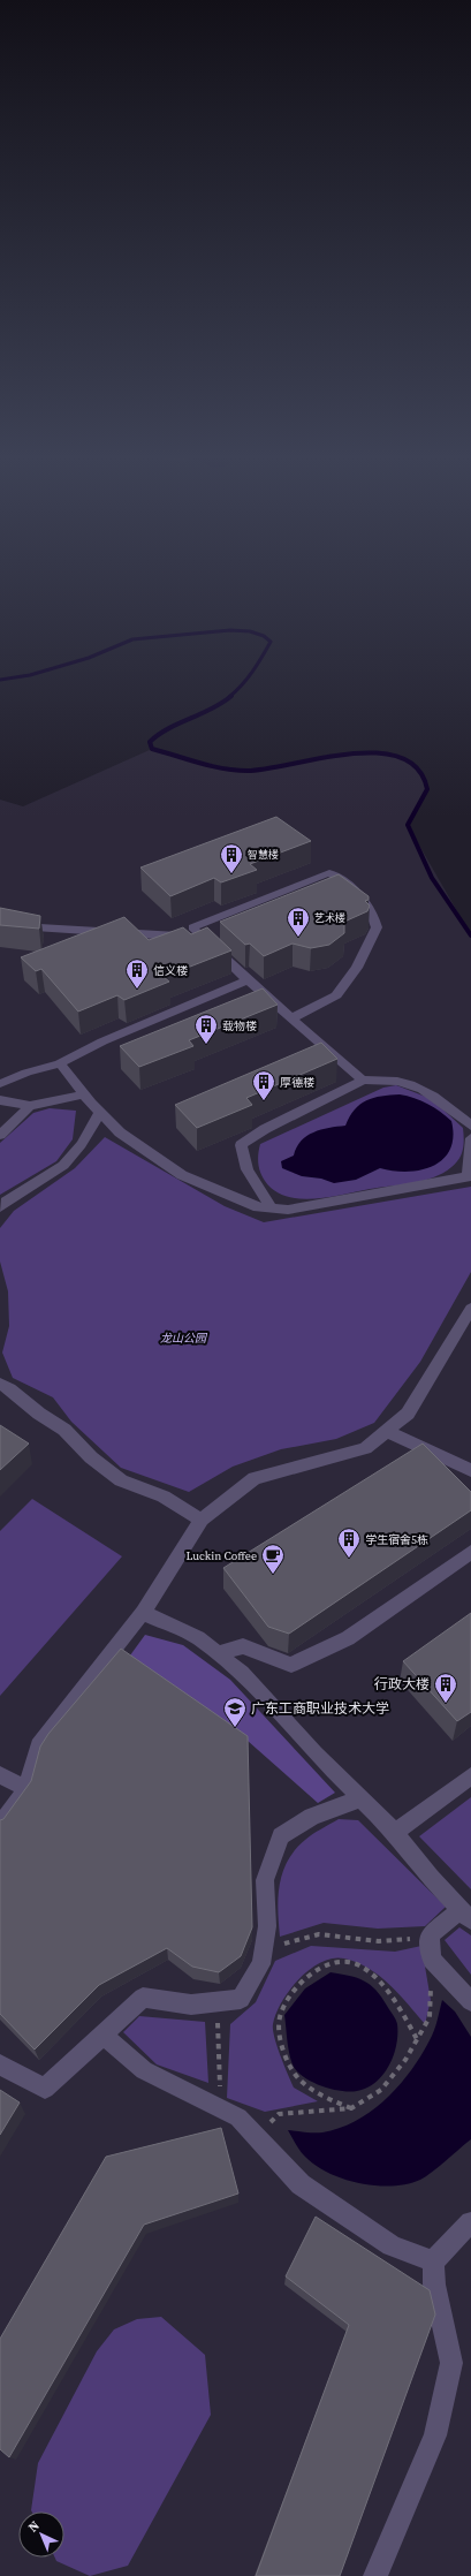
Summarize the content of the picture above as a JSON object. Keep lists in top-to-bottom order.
{
  "parks": ["龙山公园"],
  "places": {
    "building": [
      "智慧楼",
      "艺术楼",
      "信义楼",
      "载物楼",
      "厚德楼",
      "学生宿舍5栋",
      "行政大楼"
    ],
    "cafe": ["Luckin Coffee"],
    "school or university": ["广东工商职业技术大学"]
  },
  "north": "top left"
}
